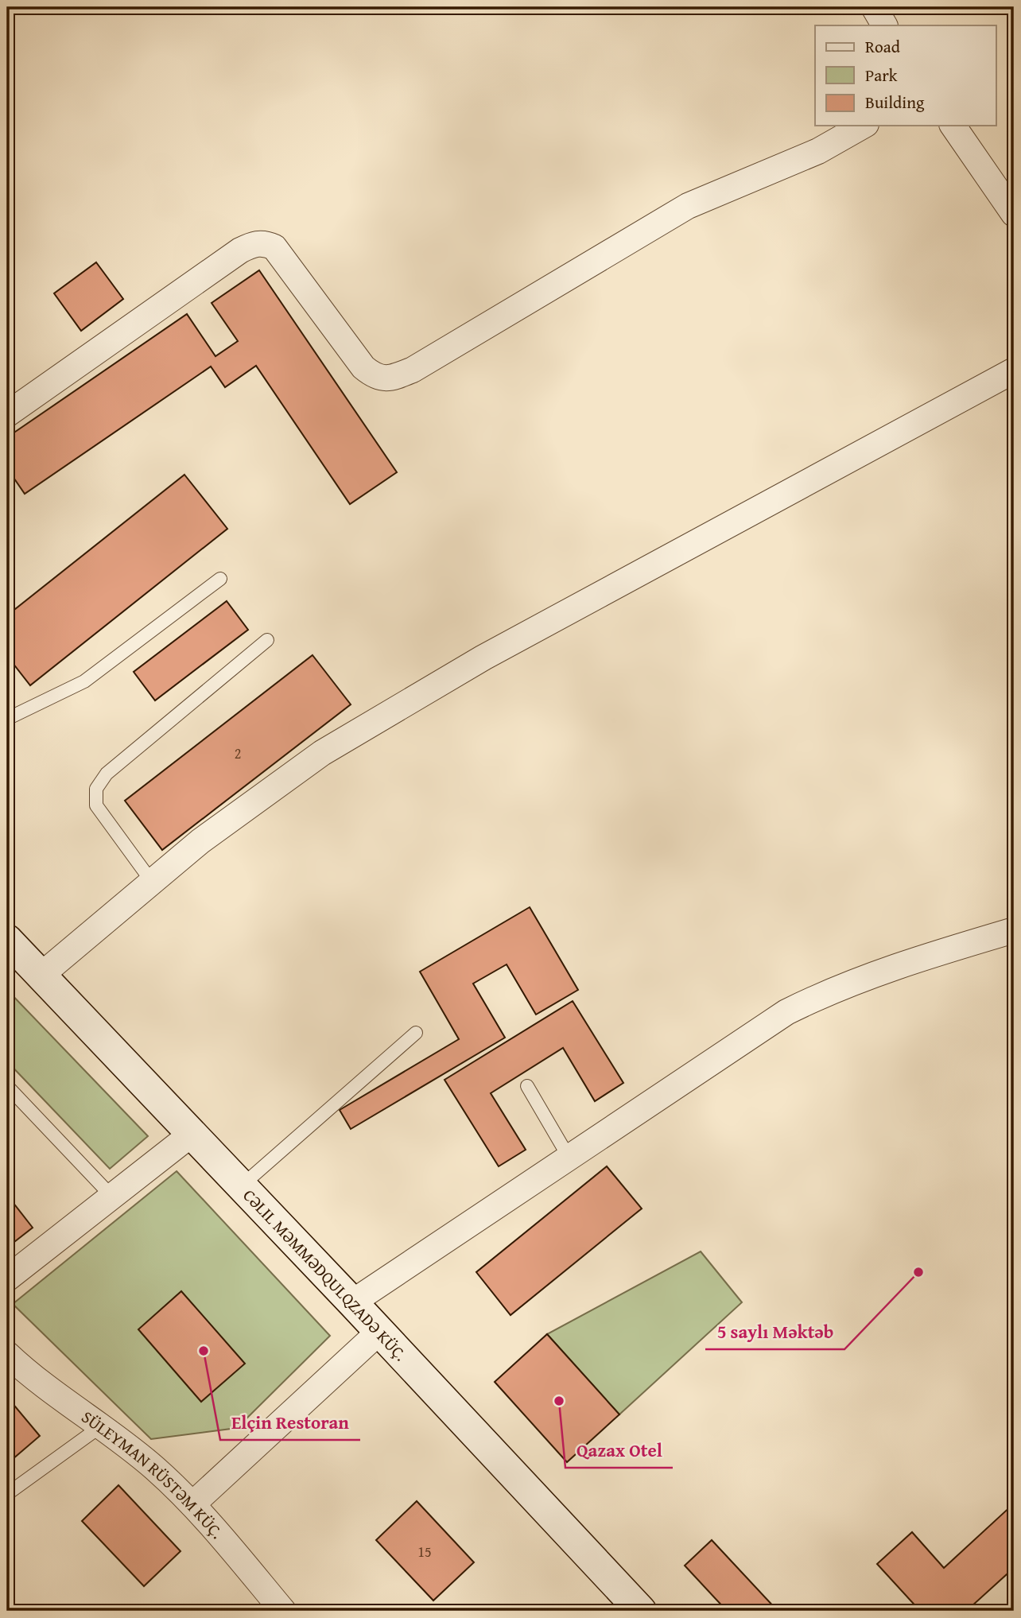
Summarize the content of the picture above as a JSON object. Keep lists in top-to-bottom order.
{
  "streets": {
    "street": ["CƏLIL MƏMMƏDQULQZADƏ KÜÇ.", "SÜLEYMAN RÜSTƏM KÜÇ."]
  },
  "places": ["5 saylı Məktəb", "Elçin Restoran", "Qazax Otel"],
  "house_numbers": ["2", "15"],
  "legend": ["Road", "Park", "Building"]
}
